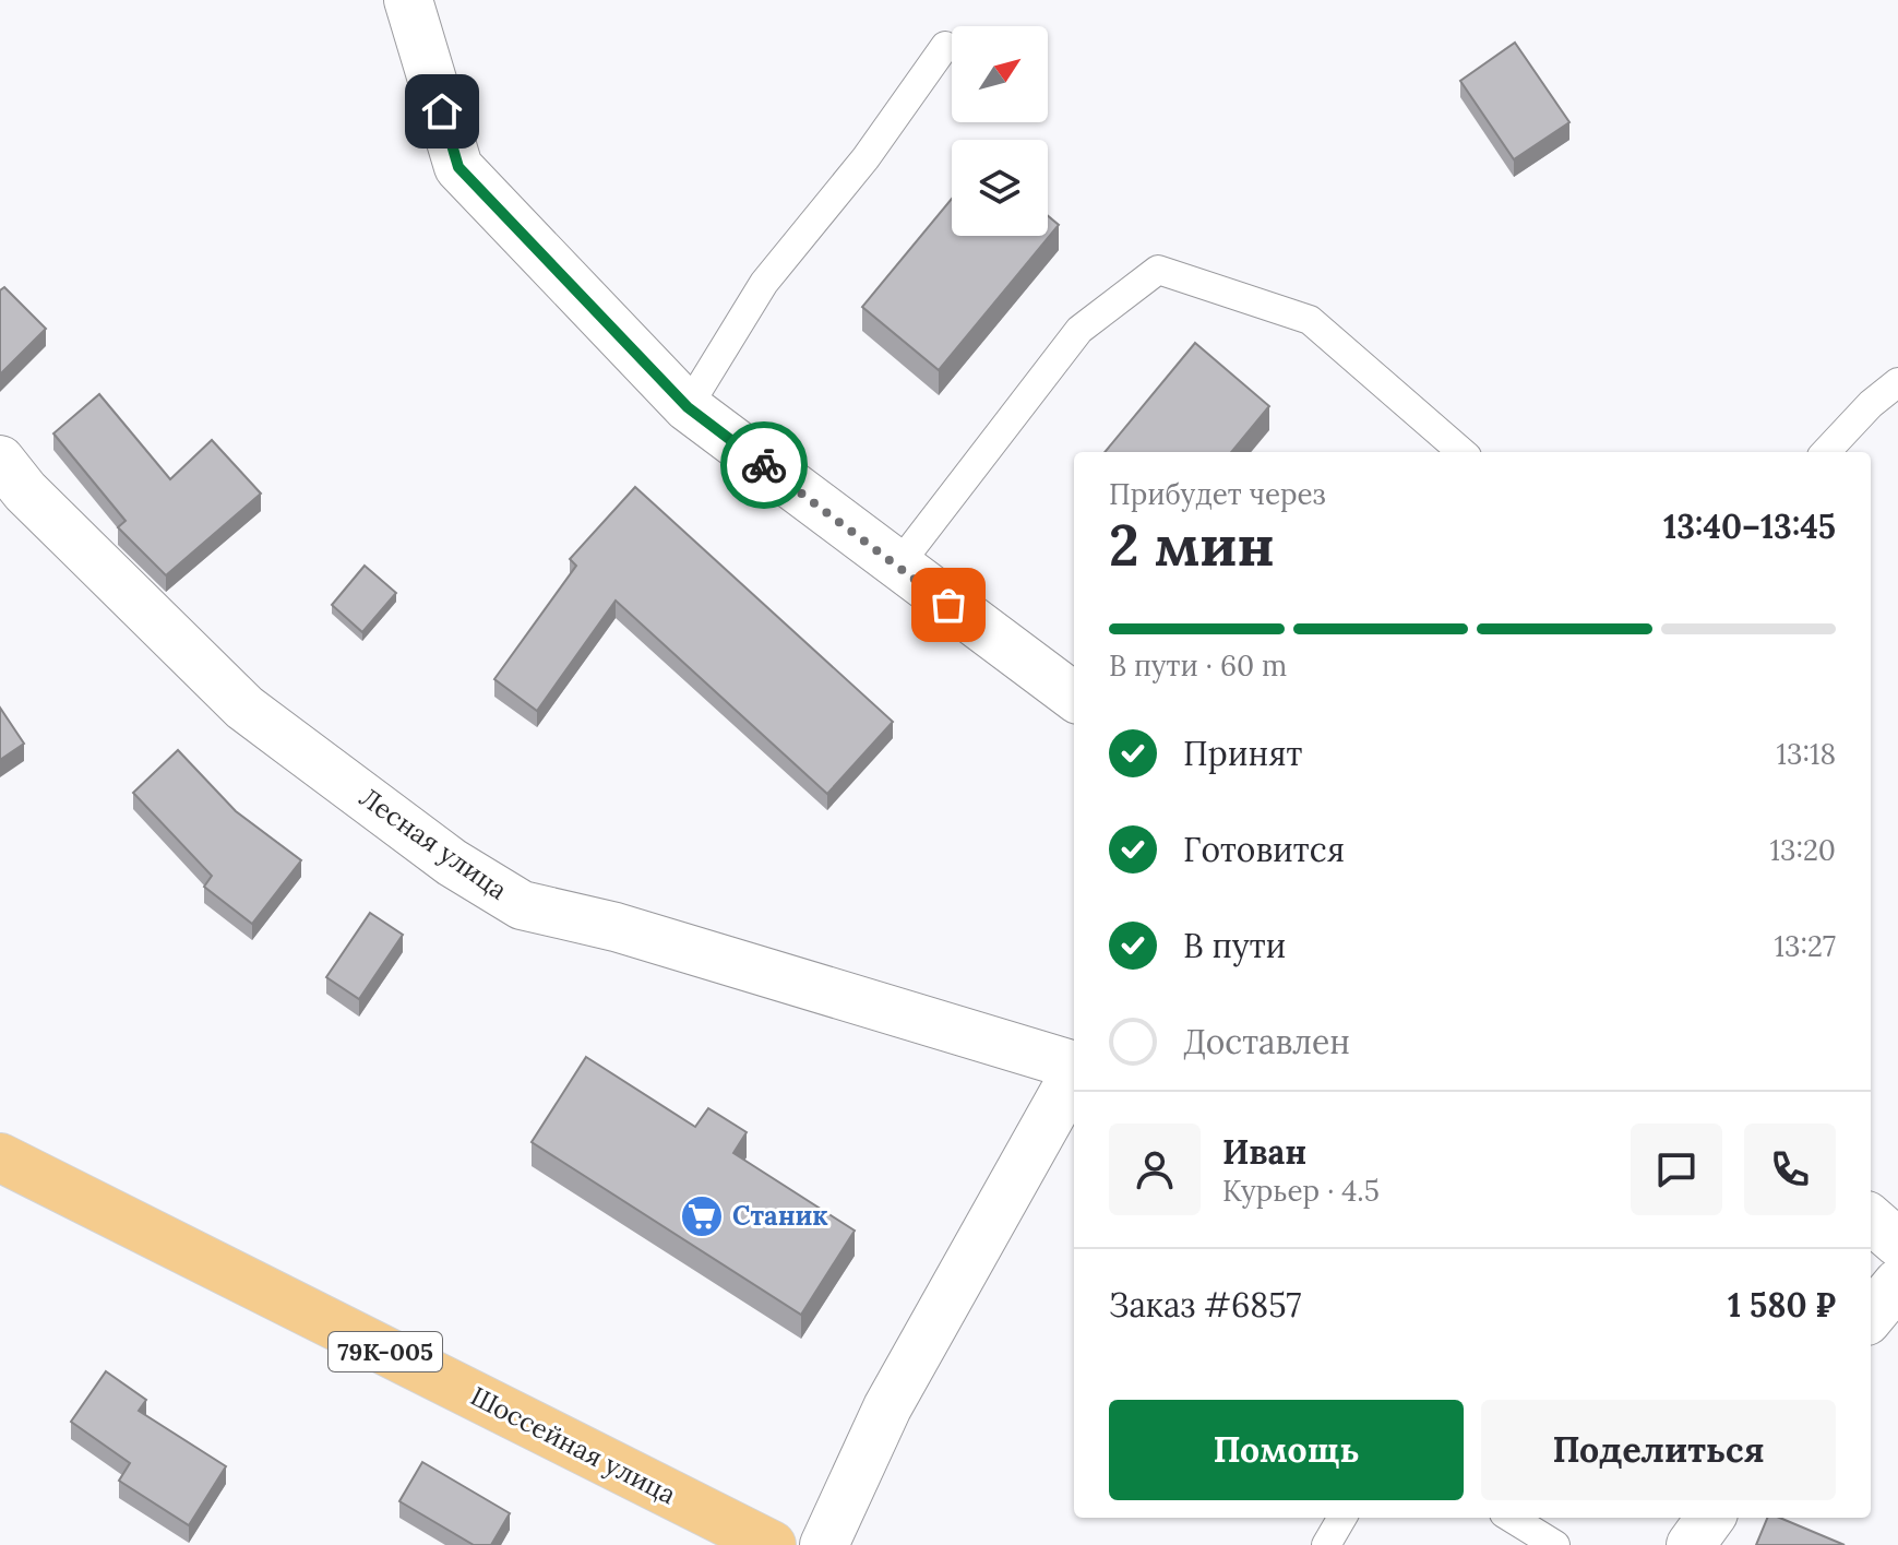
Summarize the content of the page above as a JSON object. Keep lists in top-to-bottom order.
{
  "streets": {
    "main road": ["79К-005", "Шоссейная улица"],
    "street": ["Лесная улица"]
  },
  "places": {
    "supermarket": ["Станик"]
  },
  "north": "top right",
  "page": {
    "heading": ["2 мин", "Прибудет через", "13:40–13:45"],
    "panel": [
      "Иван",
      "Курьер · 4.5",
      "Заказ #6857",
      "1 580 ₽"
    ],
    "bar": "В пути · 60 m",
    "list": [
      ["Принят", "13:18"],
      ["Готовится", "13:20"],
      ["В пути", "13:27"],
      "Доставлен"
    ],
    "buttons": ["Помощь", "Поделиться"]
  }
}
